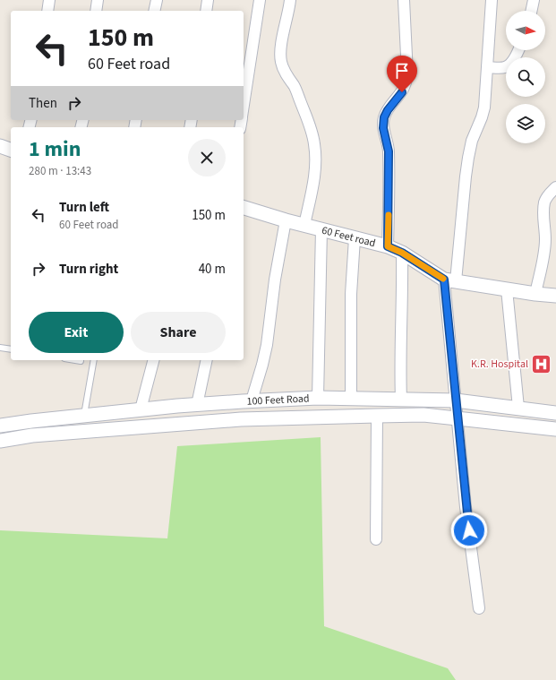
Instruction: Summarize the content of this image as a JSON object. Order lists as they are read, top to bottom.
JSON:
{
  "streets": {
    "street": ["60 Feet road", "100 Feet Road"]
  },
  "places": {
    "hospital": ["K.R. Hospital"]
  },
  "north": "right",
  "page": {
    "turn": ["150 m", "60 Feet road"],
    "then": "Then",
    "heading": ["1 min", "280 m · 13:43"],
    "list": [
      {
        "name": "Turn left",
        "note": "60 Feet road",
        "value": "150 m"
      },
      {
        "name": "Turn right",
        "value": "40 m"
      }
    ],
    "buttons": ["Exit", "Share"]
  }
}
